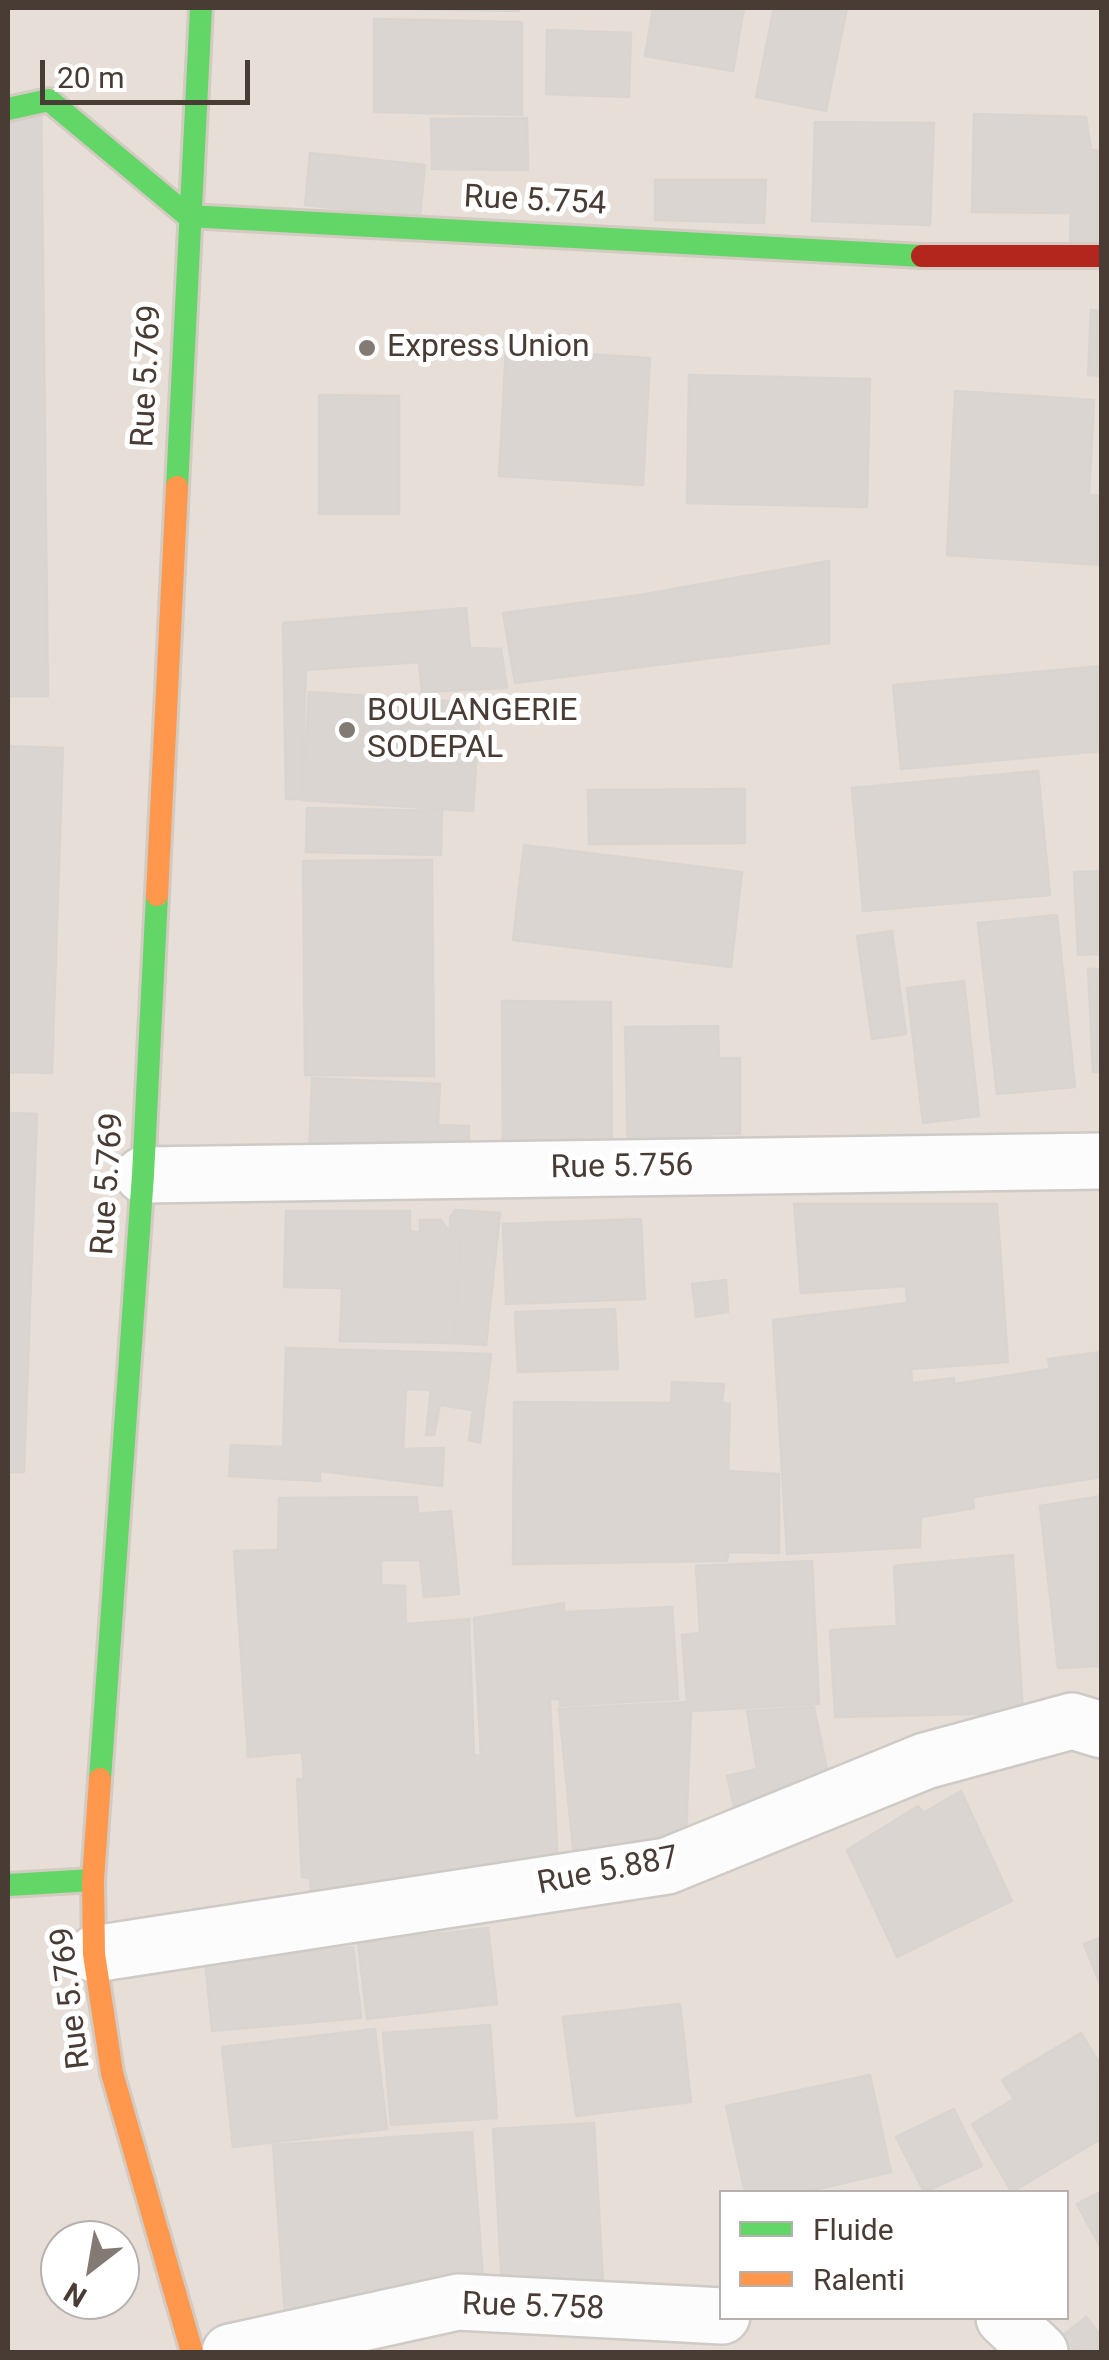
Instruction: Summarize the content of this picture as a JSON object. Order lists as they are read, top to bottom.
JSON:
{
  "streets": {
    "main road": ["Rue 5.754", "Rue 5.769"],
    "street": ["Rue 5.756", "Rue 5.887", "Rue 5.758"]
  },
  "crossings": [
    ["Rue 5.754", "Rue 5.769"],
    ["Rue 5.769", "Rue 5.756"],
    ["Rue 5.769", "Rue 5.887"]
  ],
  "places": ["Express Union", "BOULANGERIE SODEPAL"],
  "legend": ["Fluide", "Ralenti"],
  "scale_bar": "20 m",
  "north": "bottom left"
}
